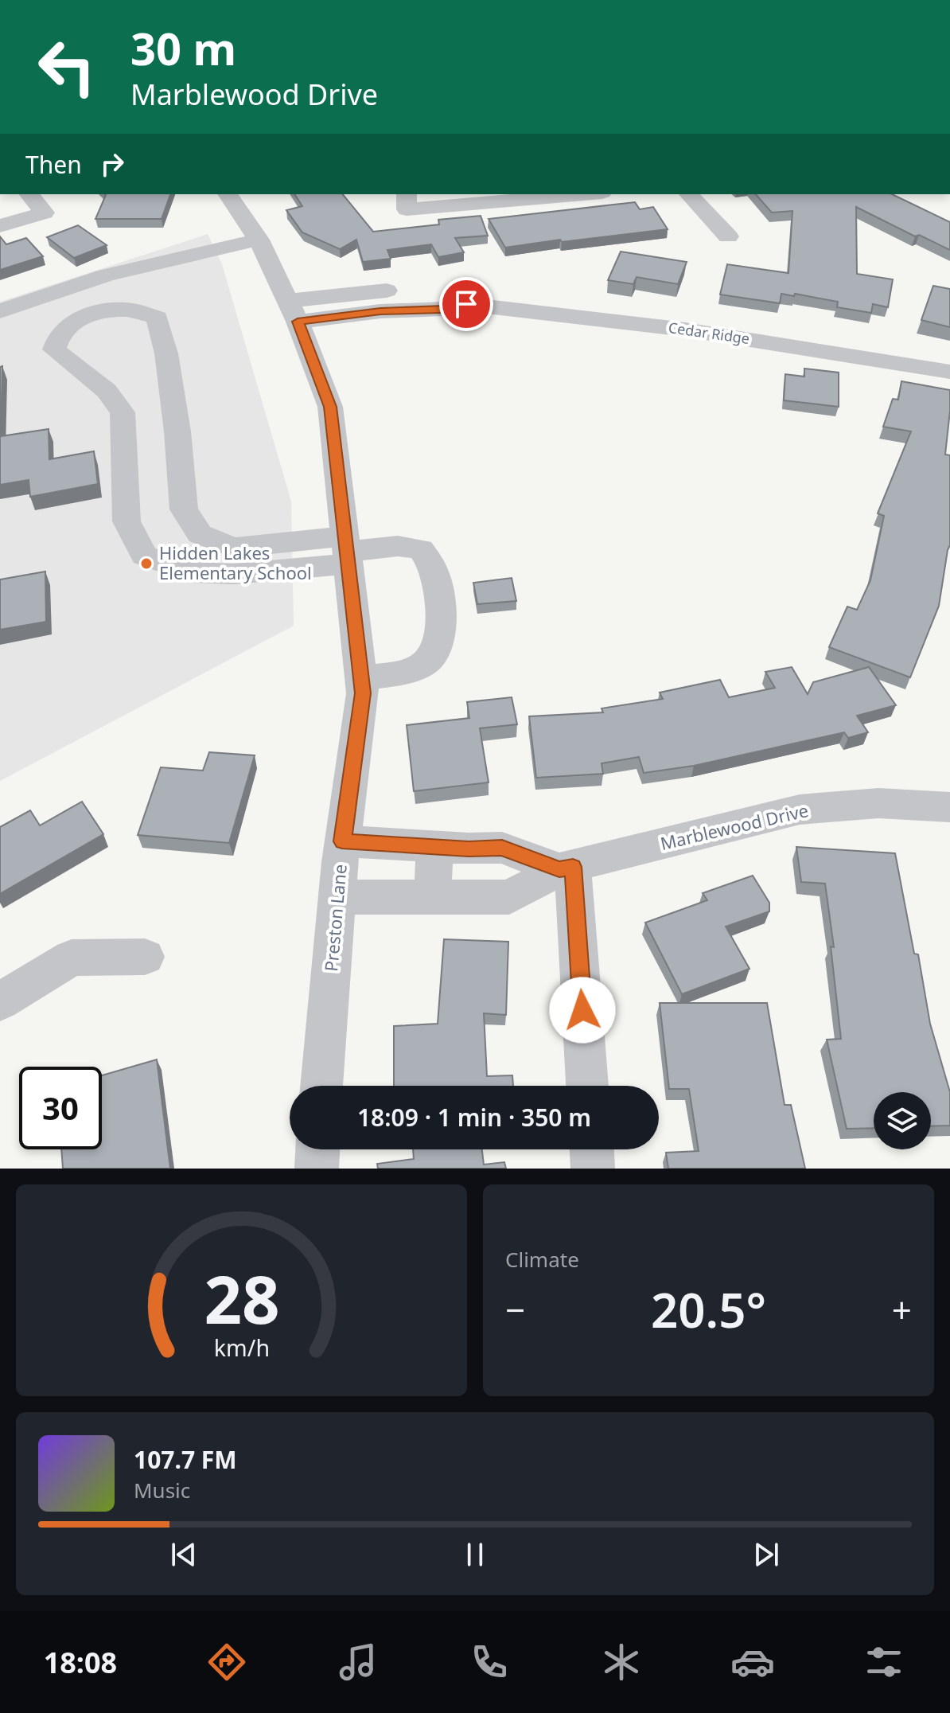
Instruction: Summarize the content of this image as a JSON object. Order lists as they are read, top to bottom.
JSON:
{
  "streets": {
    "street": ["Cedar Ridge", "Marblewood Drive", "Preston Lane"]
  },
  "crossings": [
    ["Cedar Ridge", "Preston Lane"],
    ["Marblewood Drive", "Preston Lane"]
  ],
  "places": ["Hidden Lakes Elementary School"],
  "page": {
    "turn": ["30 m", "Marblewood Drive"],
    "then": "Then",
    "limit": "30",
    "trip": "18:09 · 1 min · 350 m",
    "tile": "Climate",
    "heat": ["−", "20.5°", "+"],
    "song": ["107.7 FM", "Music"],
    "tabs": "18:08",
    "gauge": ["28", "km/h"]
  }
}
